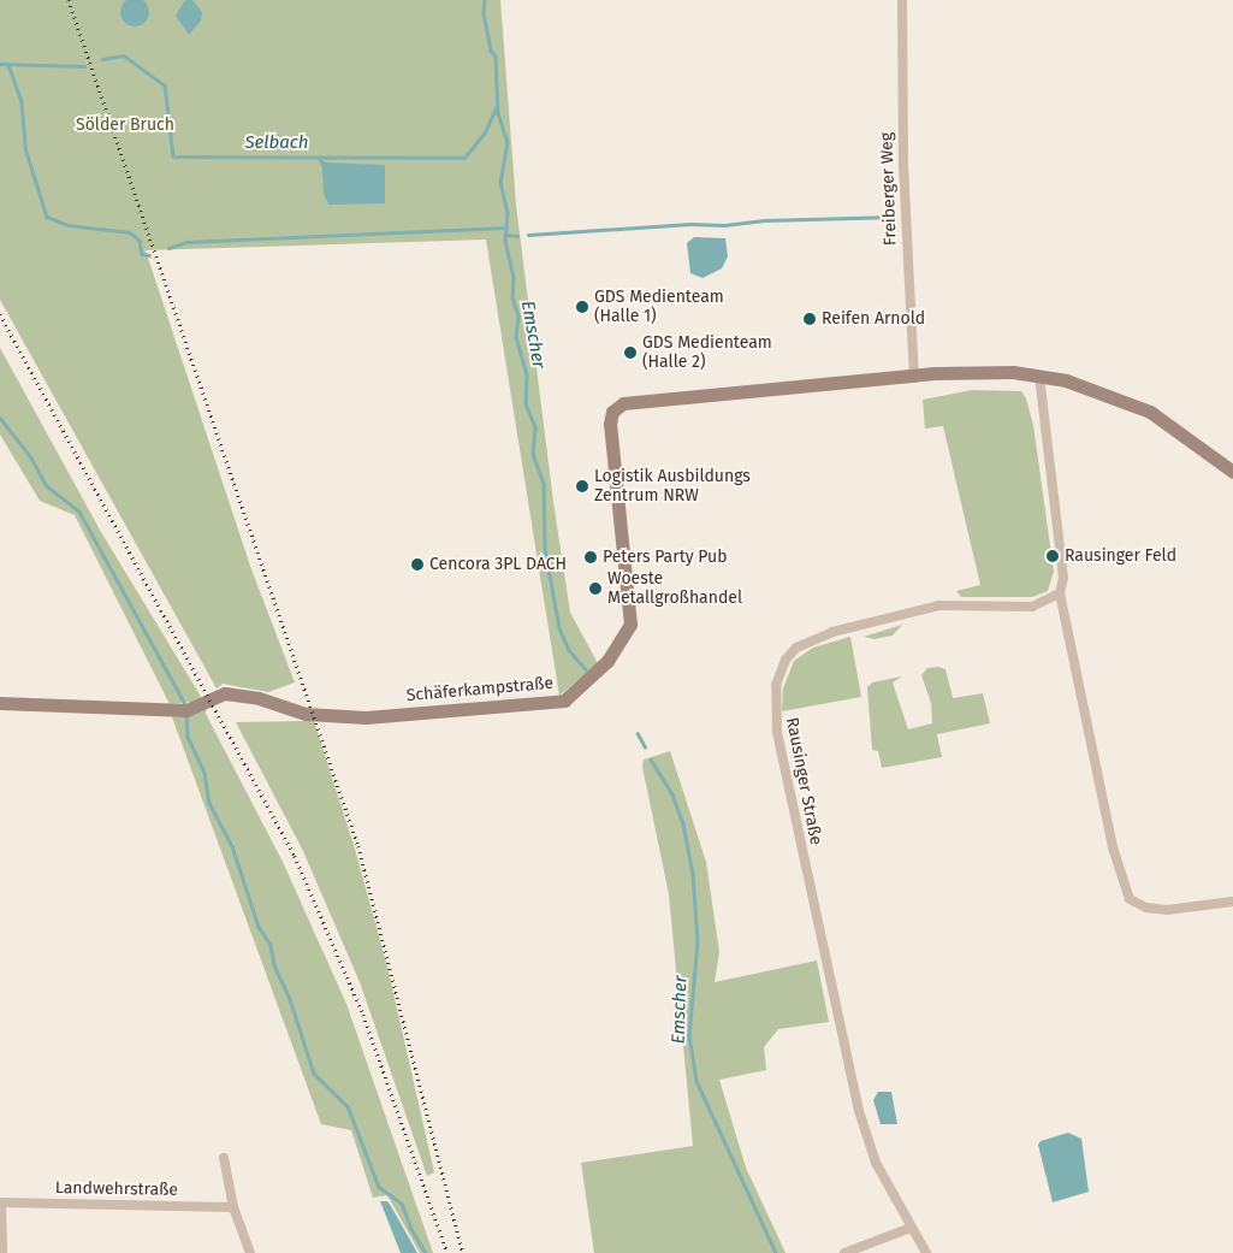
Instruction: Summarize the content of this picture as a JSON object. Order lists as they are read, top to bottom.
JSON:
{
  "streets": {
    "street": [
      "Freiberger Weg",
      "Schäferkampstraße",
      "Rausinger Straße",
      "Landwehrstraße"
    ]
  },
  "crossings": [
    ["Freiberger Weg", "Schäferkampstraße"]
  ],
  "water": ["Selbach", "Emscher"],
  "parks": ["Sölder Bruch"],
  "places": [
    "GDS Medienteam (Halle 1)",
    "Reifen Arnold",
    "GDS Medienteam (Halle 2)",
    "Logistik Ausbildungs Zentrum NRW",
    "Rausinger Feld",
    "Peters Party Pub",
    "Cencora 3PL DACH",
    "Woeste Metallgroßhandel"
  ]
}
